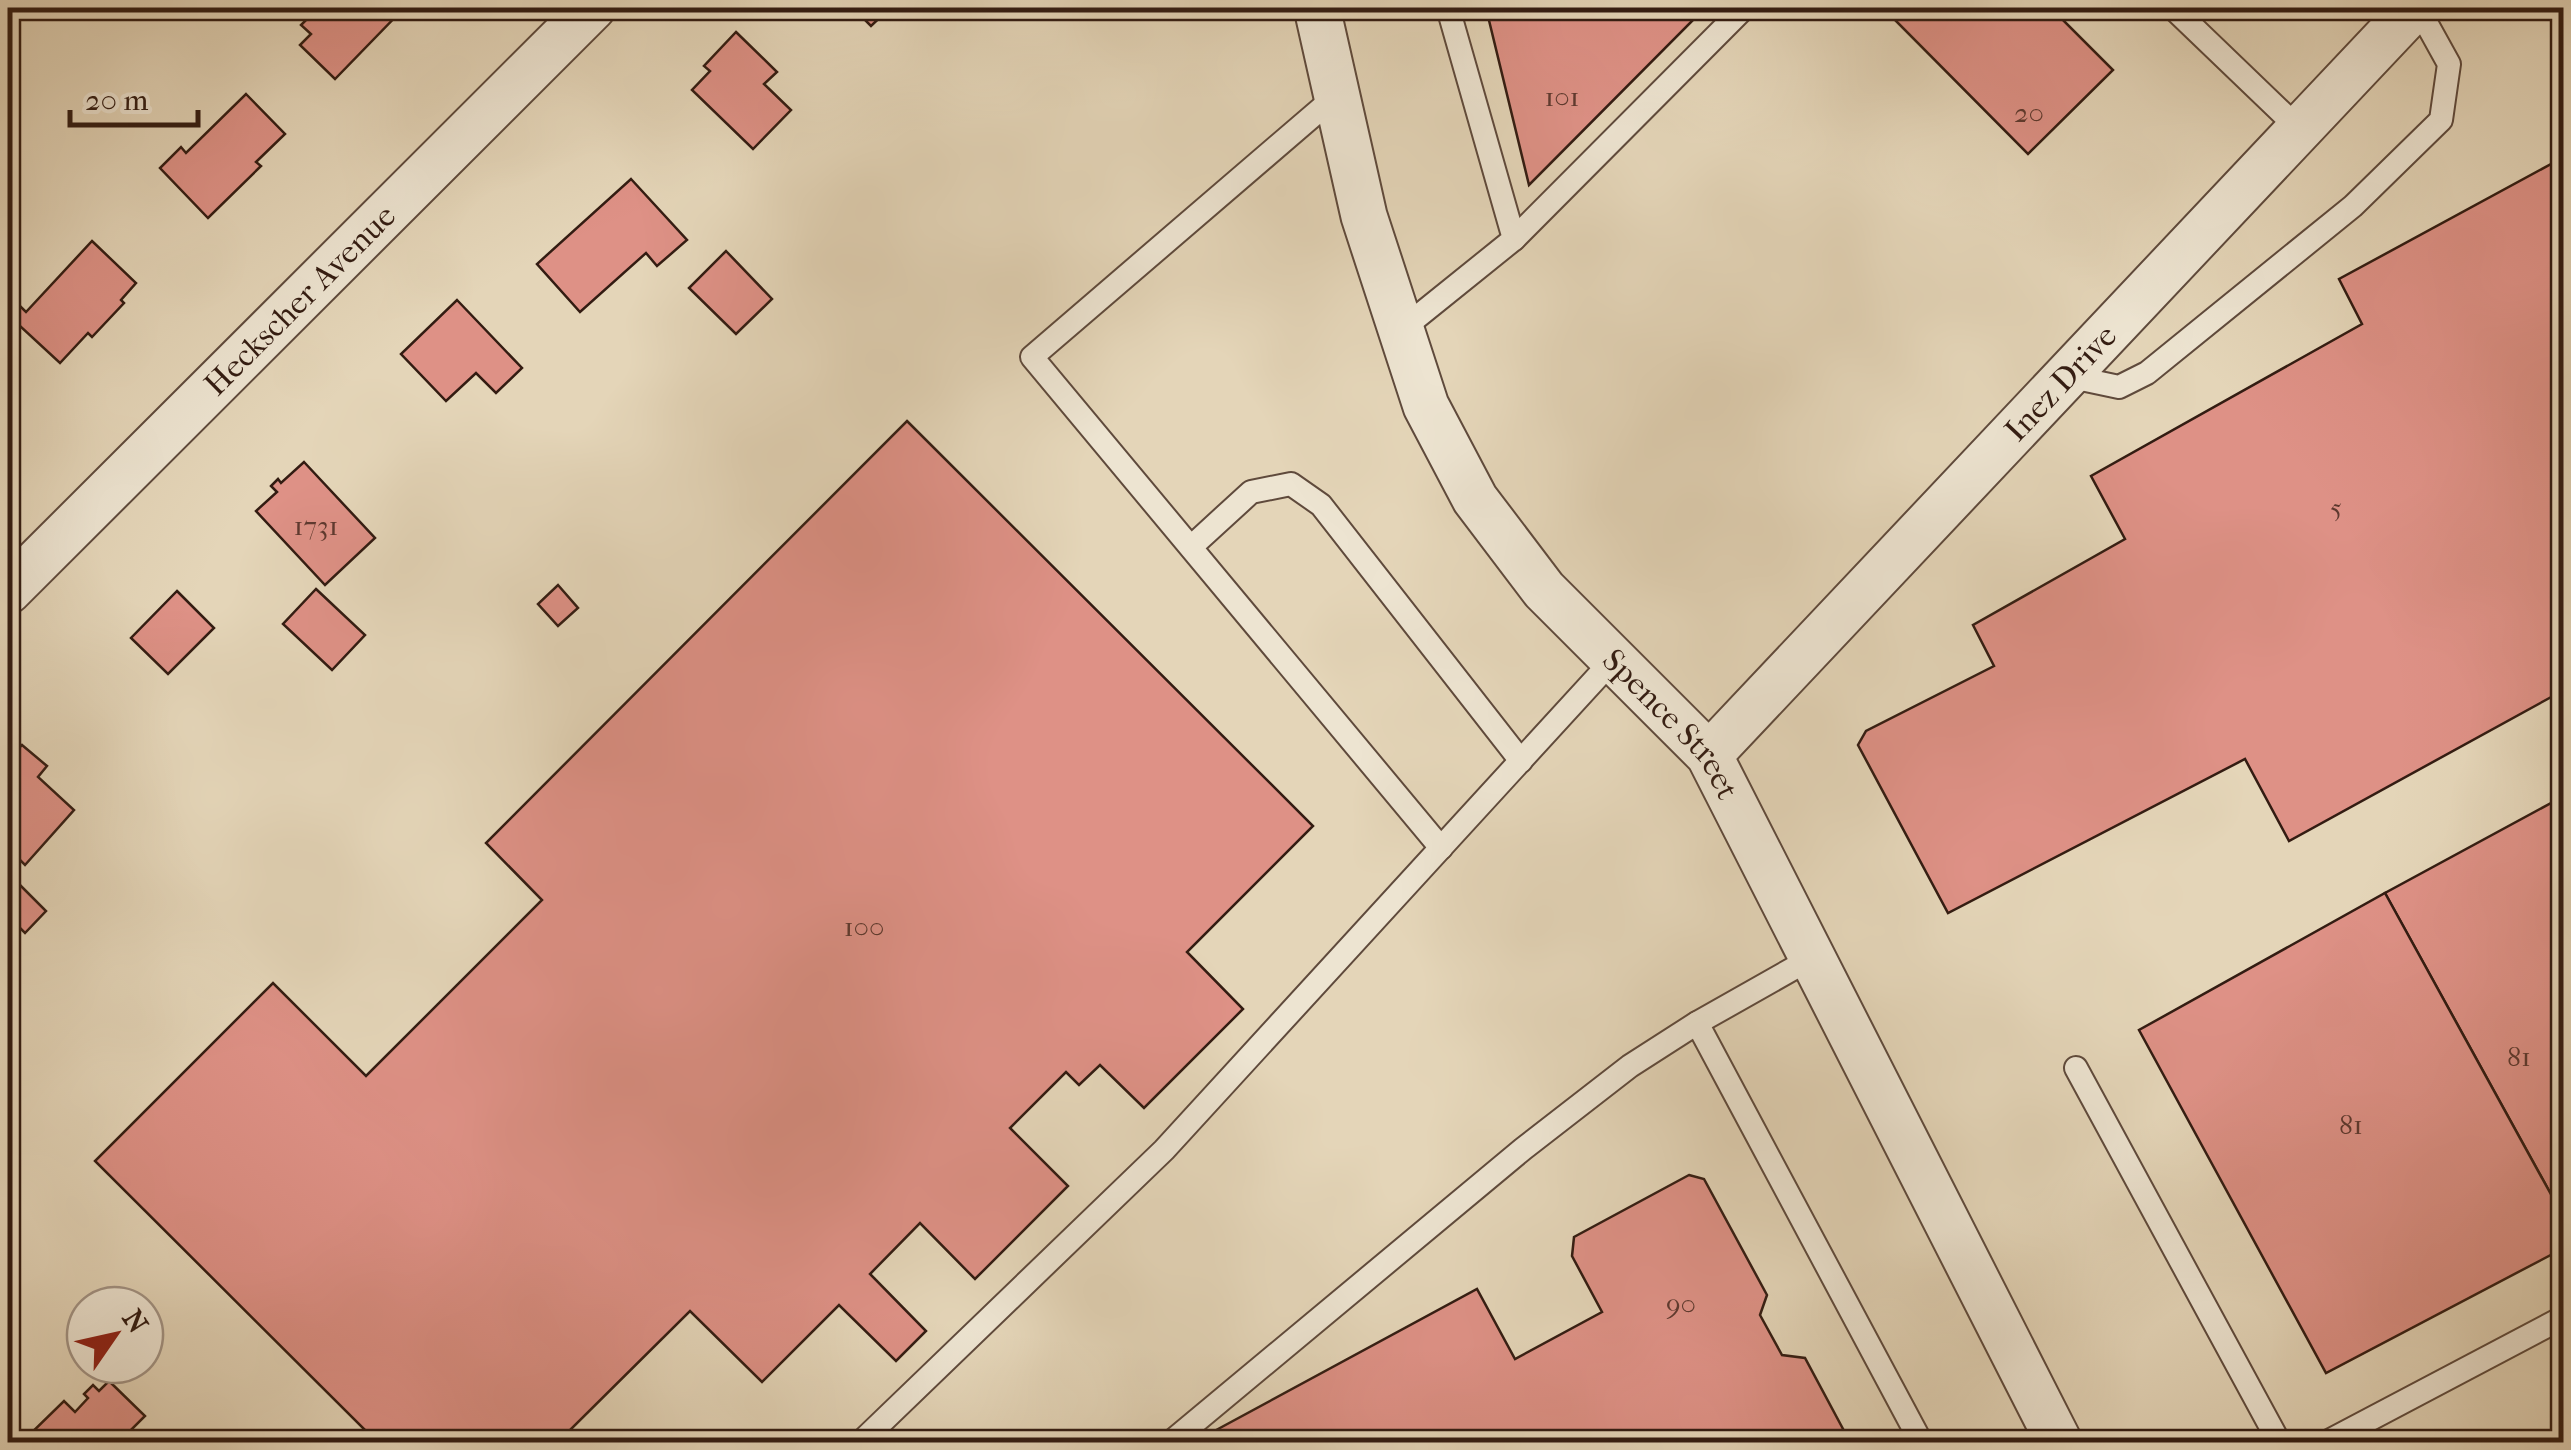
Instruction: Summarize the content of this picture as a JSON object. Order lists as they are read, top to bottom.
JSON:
{
  "streets": {
    "street": ["Heckscher Avenue", "Inez Drive", "Spence Street"]
  },
  "crossings": [
    ["Inez Drive", "Spence Street"]
  ],
  "house_numbers": [
    "101",
    "20",
    "5",
    "1731",
    "100",
    "81",
    "81",
    "90"
  ],
  "scale_bar": "20 m",
  "north": "top right"
}
